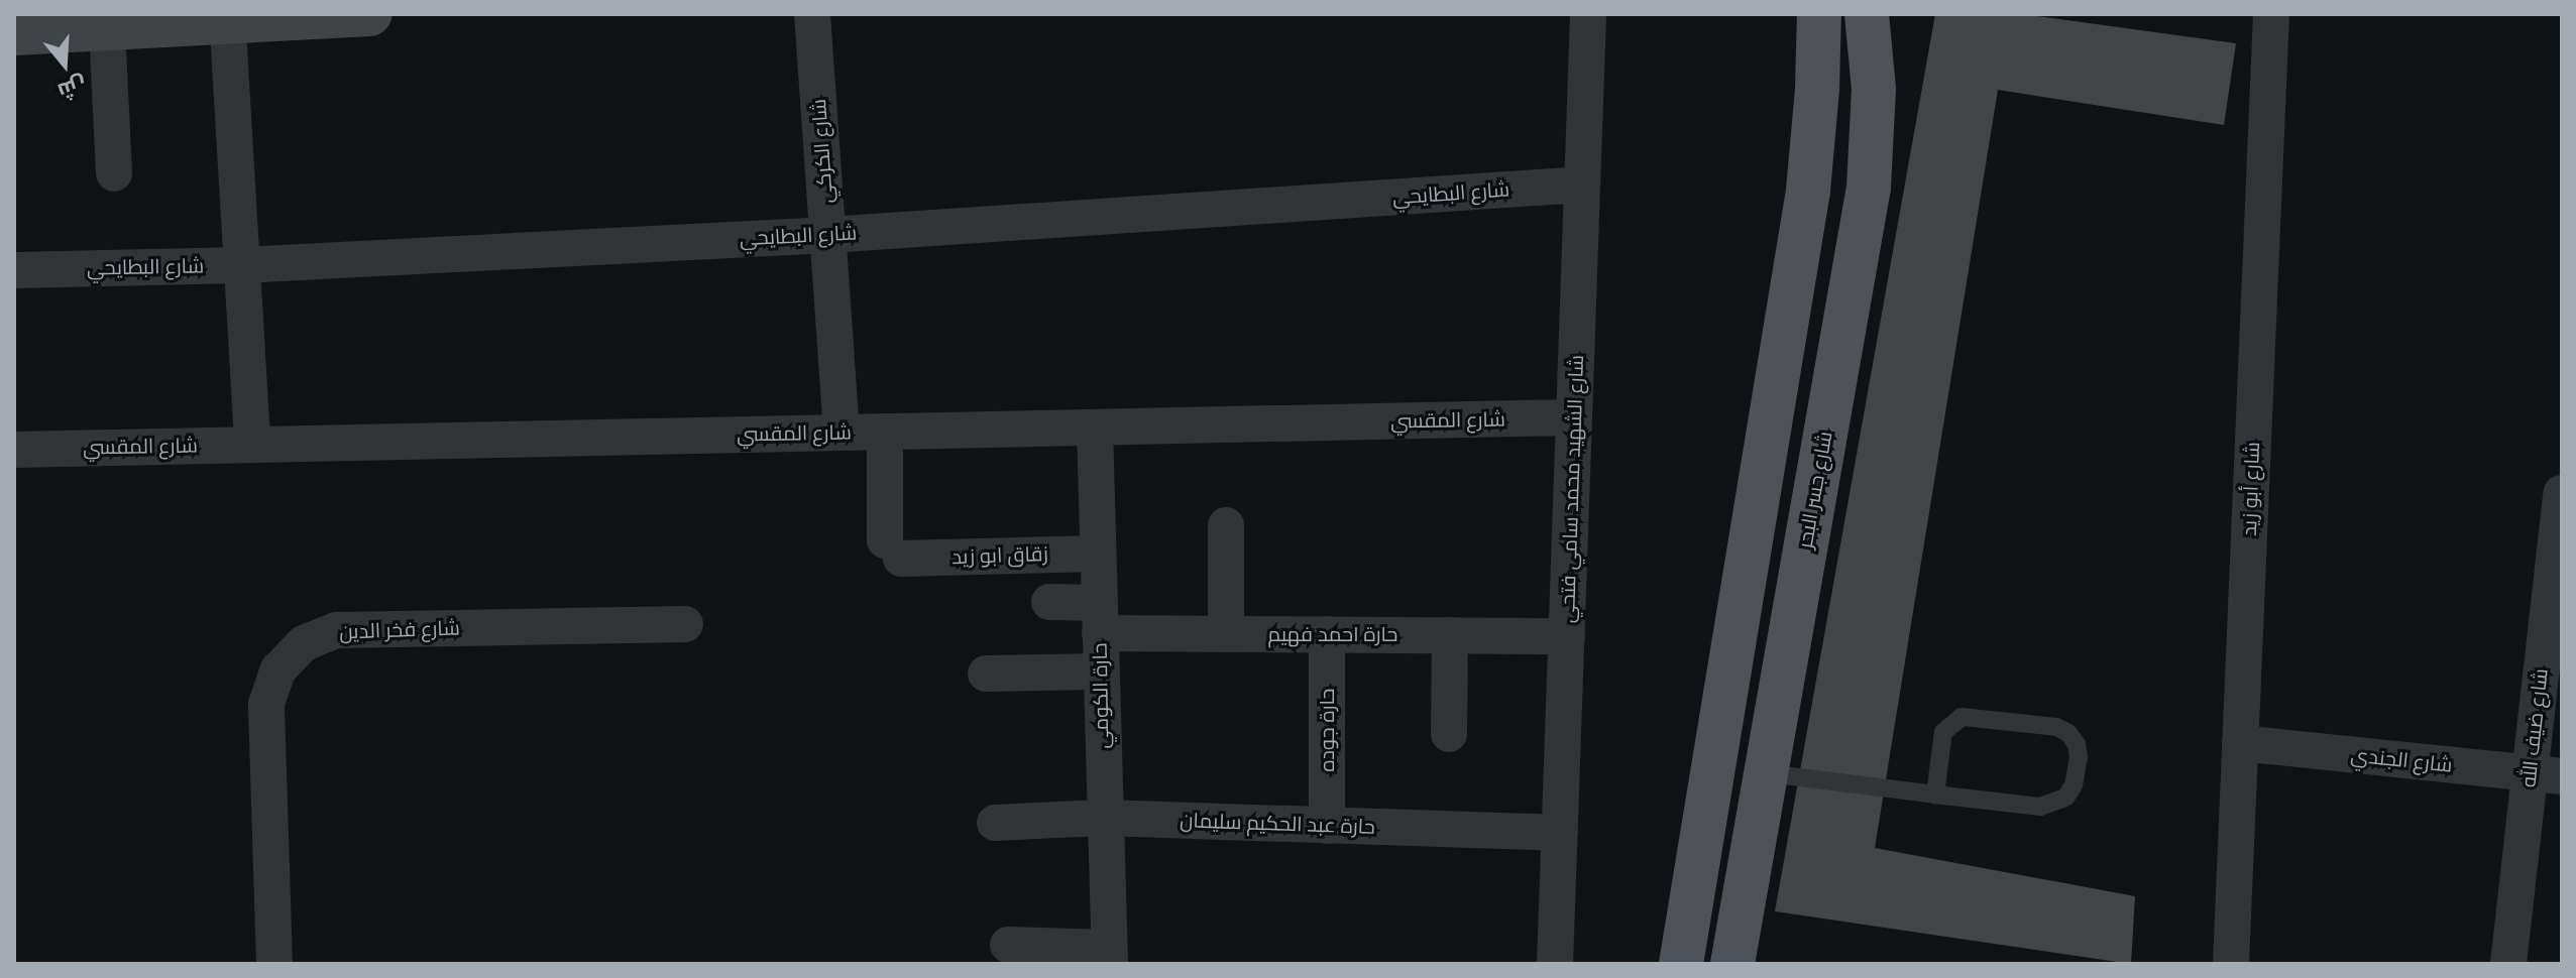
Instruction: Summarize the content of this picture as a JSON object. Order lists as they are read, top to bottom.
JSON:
{
  "streets": {
    "main road": ["شارع جسر البحر"],
    "street": [
      "شارع الكركي",
      "شارع البطايحي",
      "شارع المقسي",
      "شارع الشهيد محمد سامي فتحي",
      "شارع أبو زيد",
      "زقاق ابو زيد",
      "شارع فخر الدين",
      "حارة احمد فهيم",
      "حارة الكومي",
      "شارع ضيف الله",
      "حارة جوده",
      "شارع الجندي",
      "حارة عبد الحكيم سليمان"
    ]
  },
  "crossings": [
    ["شارع الكركي", "شارع البطايحي"],
    ["شارع الكركي", "شارع المقسي"],
    ["شارع البطايحي", "شارع الشهيد محمد سامي فتحي"],
    ["شارع المقسي", "شارع الشهيد محمد سامي فتحي"],
    ["شارع المقسي", "زقاق ابو زيد"],
    ["شارع المقسي", "حارة الكومي"],
    ["شارع الشهيد محمد سامي فتحي", "حارة احمد فهيم"],
    ["شارع الشهيد محمد سامي فتحي", "حارة عبد الحكيم سليمان"],
    ["شارع أبو زيد", "شارع الجندي"],
    ["زقاق ابو زيد", "حارة الكومي"],
    ["حارة احمد فهيم", "حارة الكومي"],
    ["حارة احمد فهيم", "حارة جوده"],
    ["حارة الكومي", "حارة عبد الحكيم سليمان"],
    ["شارع ضيف الله", "شارع الجندي"],
    ["حارة جوده", "حارة عبد الحكيم سليمان"]
  ],
  "north": "bottom"
}
